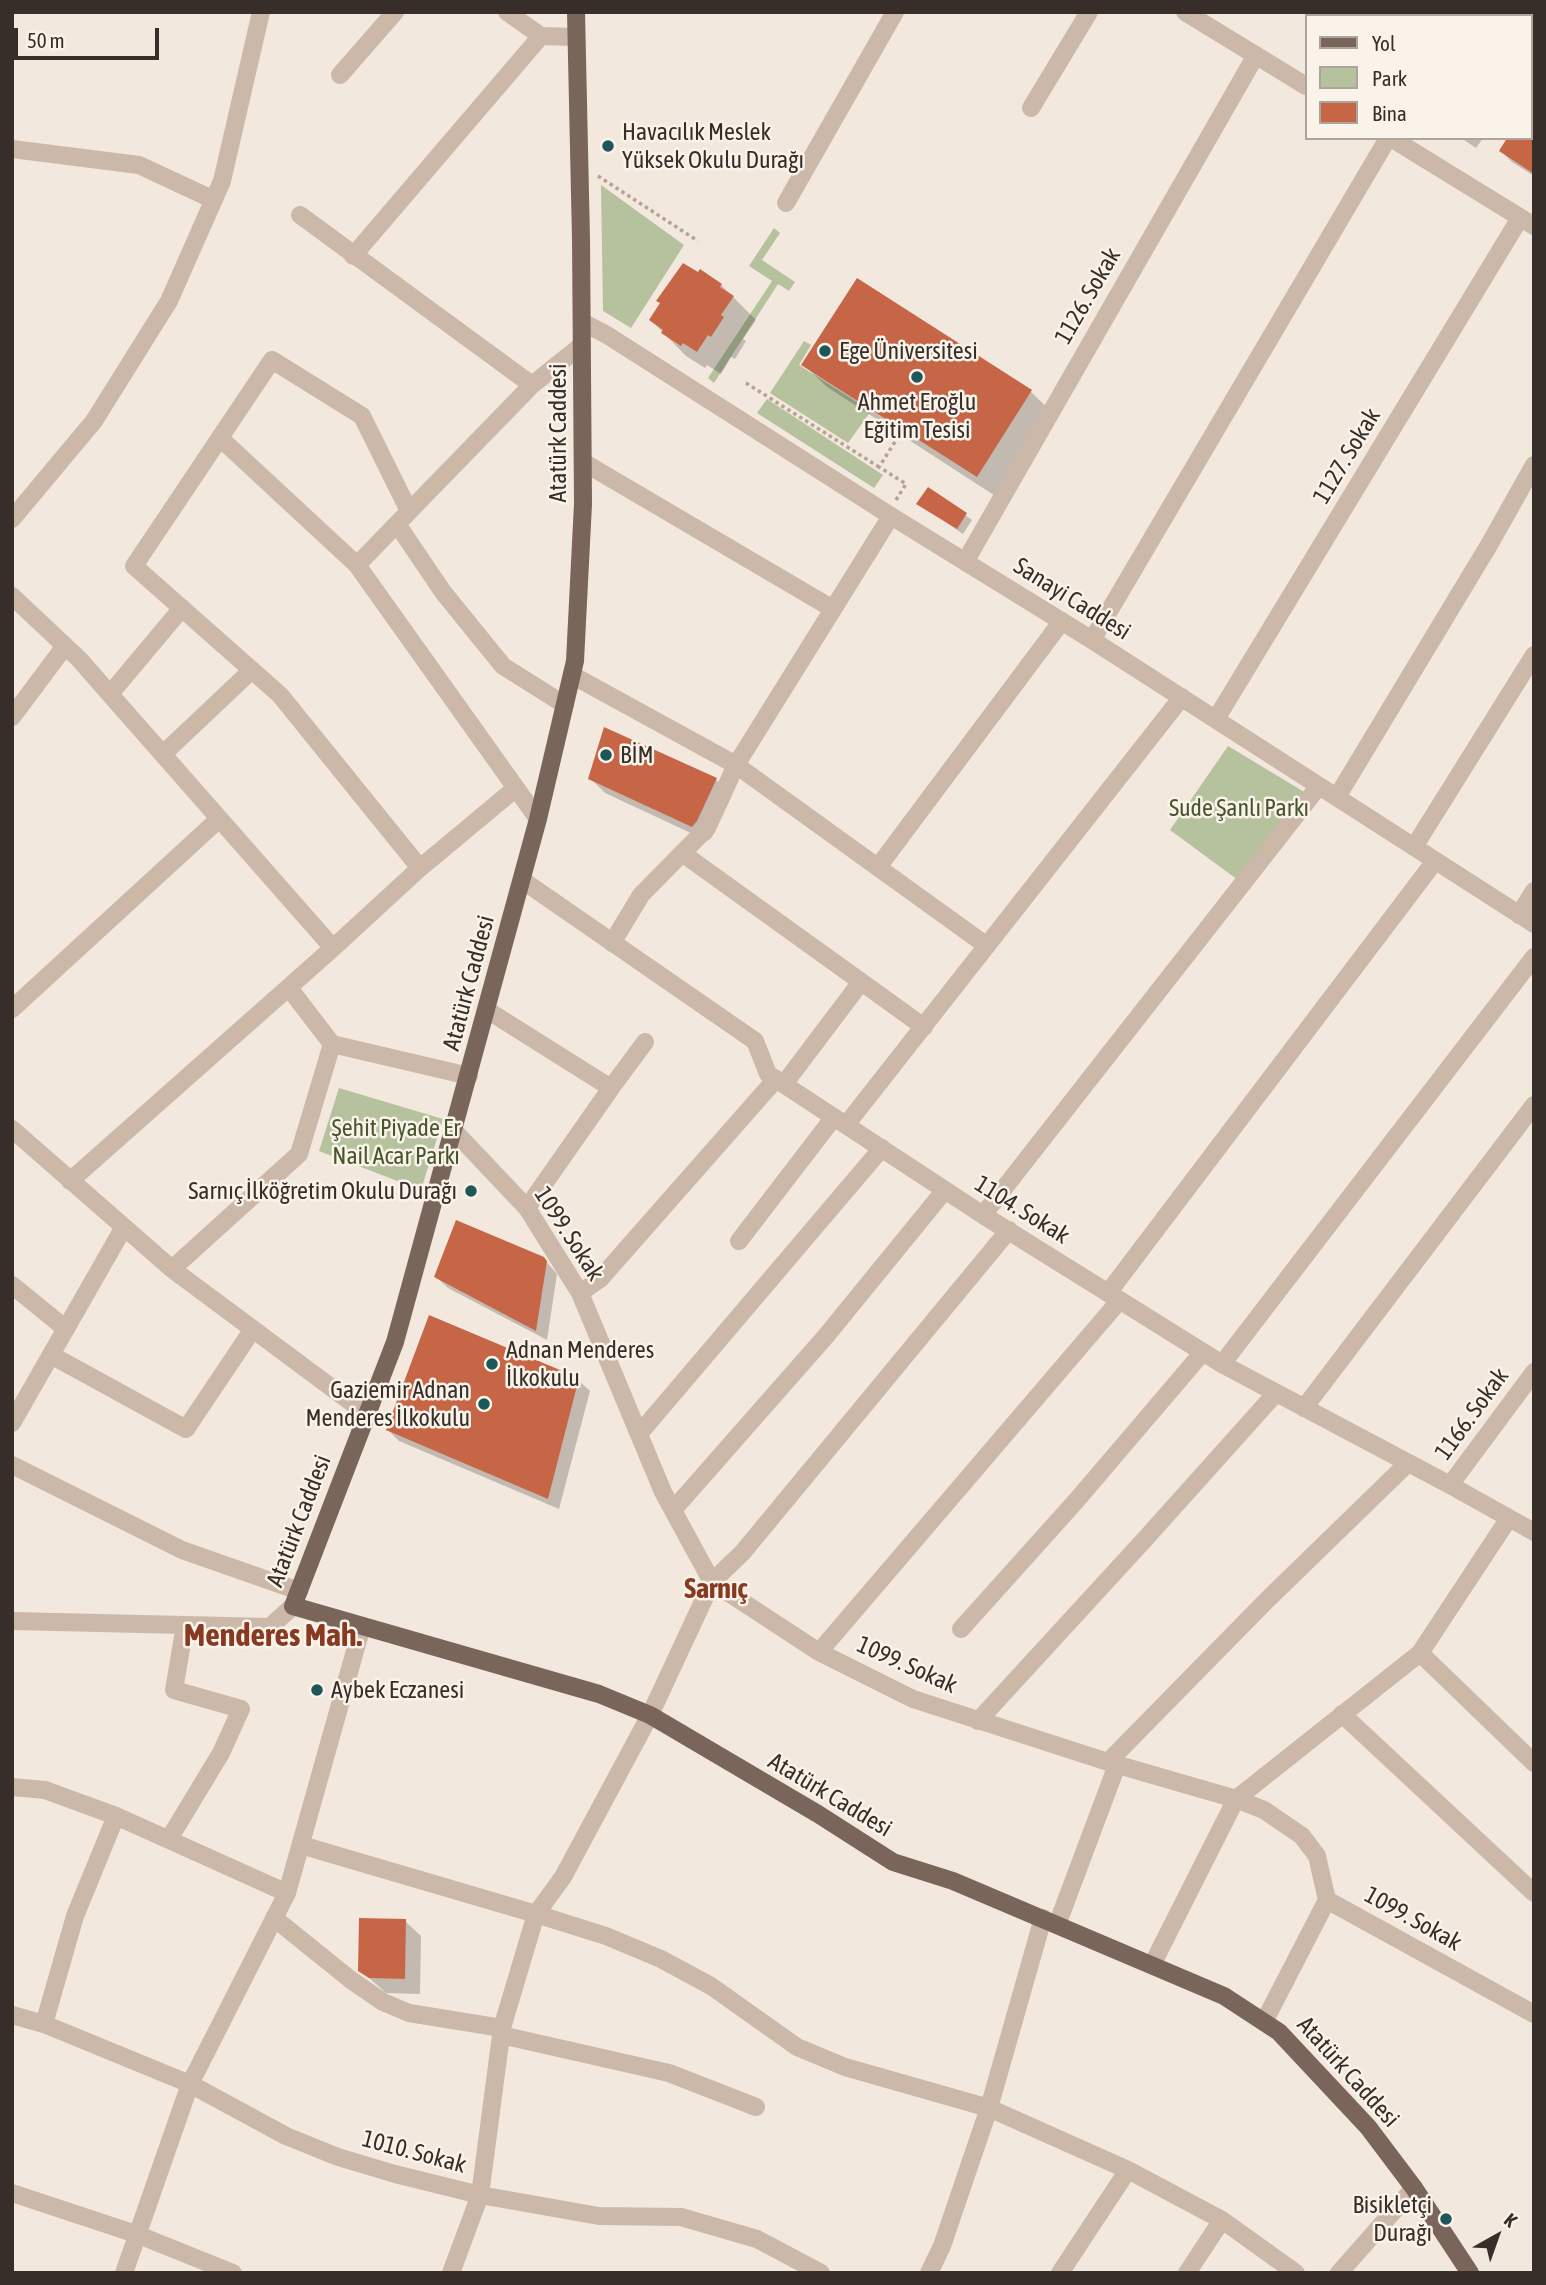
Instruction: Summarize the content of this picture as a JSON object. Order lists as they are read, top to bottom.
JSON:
{
  "streets": {
    "main road": ["Atatürk Caddesi"],
    "street": [
      "1126. Sokak",
      "1127. Sokak",
      "Sanayi Caddesi",
      "1104. Sokak",
      "1099. Sokak",
      "1166. Sokak",
      "1010. Sokak"
    ]
  },
  "crossings": [
    ["1126. Sokak", "Sanayi Caddesi"],
    ["Atatürk Caddesi", "Sanayi Caddesi"],
    ["Atatürk Caddesi", "1104. Sokak"],
    ["Atatürk Caddesi", "1099. Sokak"],
    ["1127. Sokak", "Sanayi Caddesi"],
    ["1104. Sokak", "1166. Sokak"]
  ],
  "districts": ["Sarnıç", "Menderes Mah."],
  "parks": ["Sude Şanlı Parkı", "Şehit Piyade Er Nail Acar Parkı"],
  "places": [
    "Havacılık Meslek Yüksek Okulu Durağı",
    "Ege Üniversitesi",
    "Ahmet Eroğlu Eğitim Tesisi",
    "BİM",
    "Sarnıç İlköğretim Okulu Durağı",
    "Adnan Menderes İlkokulu",
    "Gaziemir Adnan Menderes İlkokulu",
    "Aybek Eczanesi",
    "Bisikletçi Durağı"
  ],
  "legend": ["Yol", "Park", "Bina"],
  "scale_bar": "50 m",
  "north": "top right"
}
